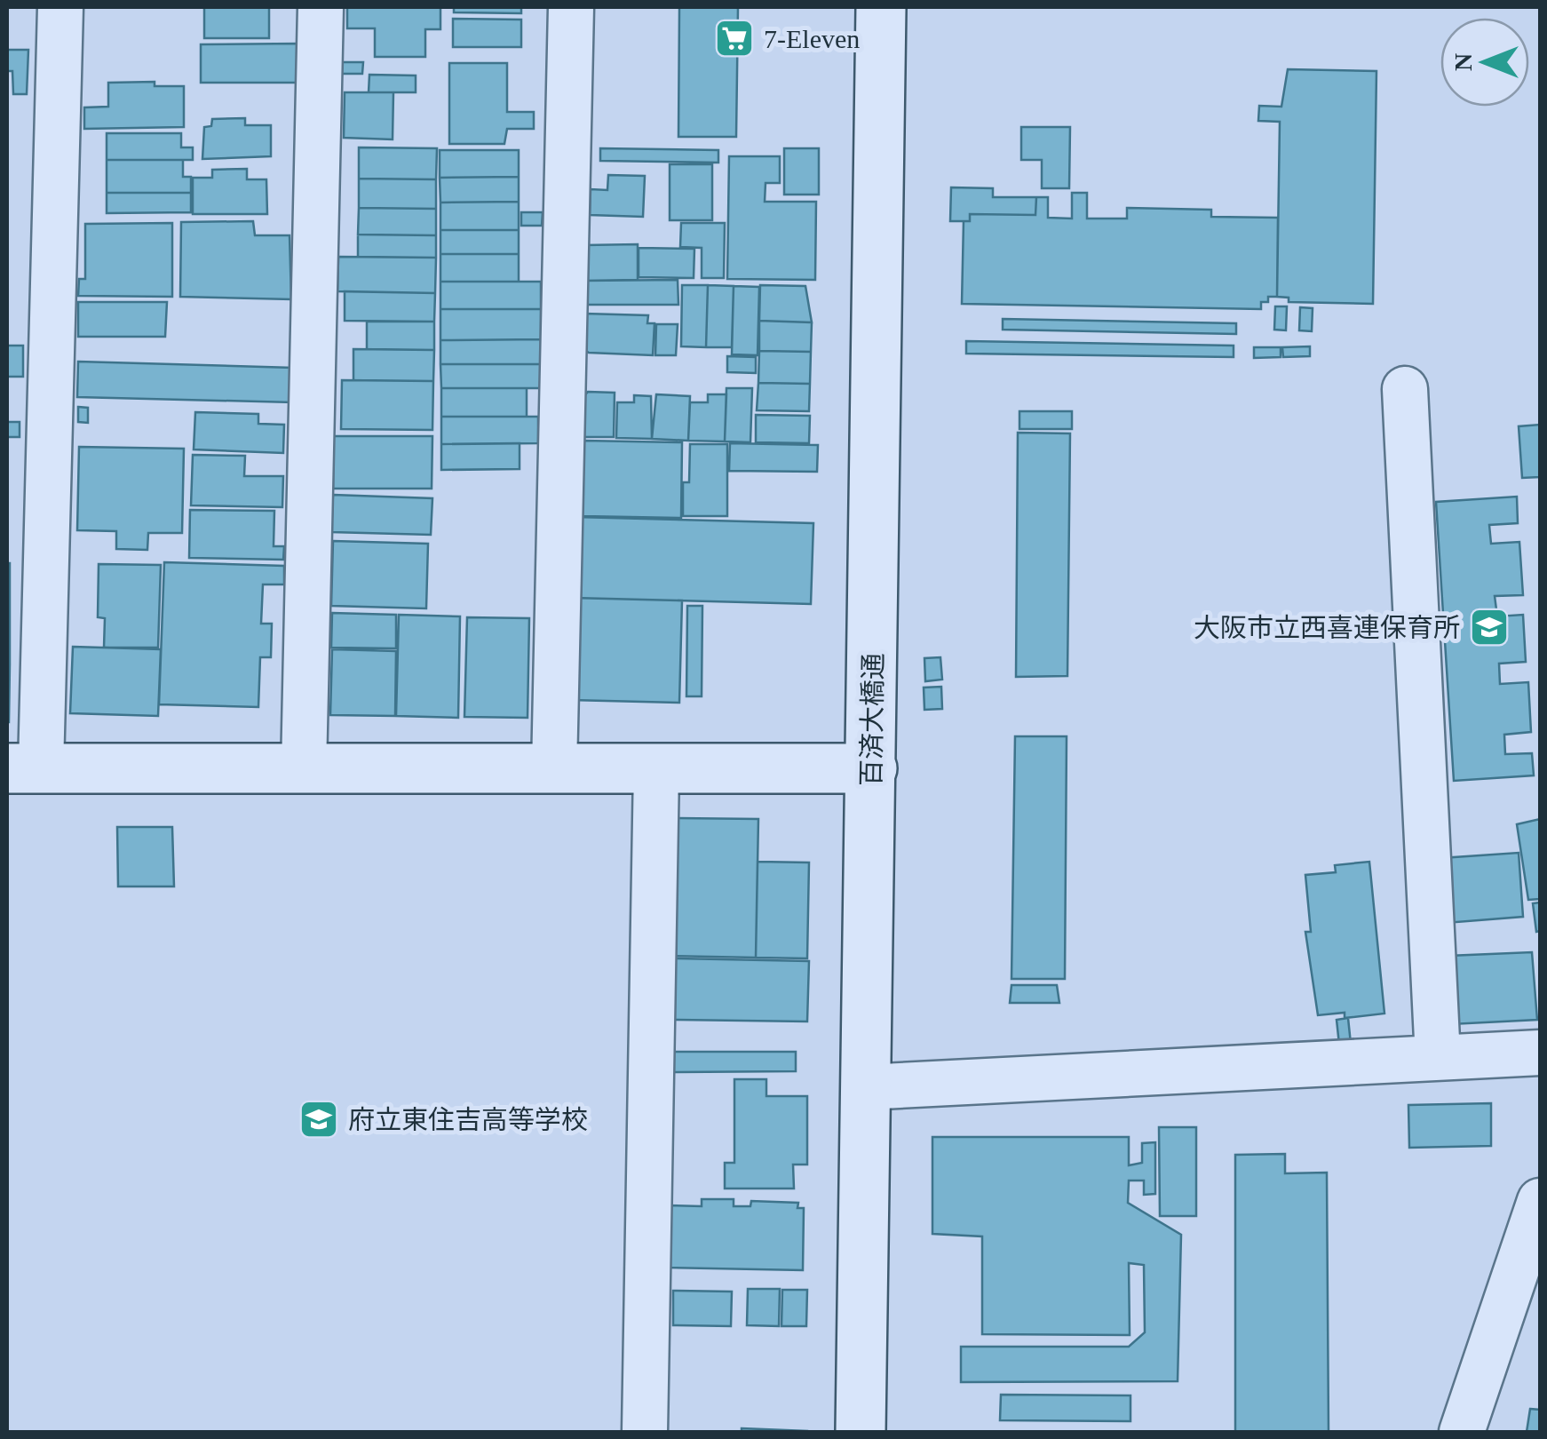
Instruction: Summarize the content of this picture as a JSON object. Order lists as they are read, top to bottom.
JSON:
{
  "streets": {
    "street": ["百済大橋通"]
  },
  "places": {
    "supermarket": ["7-Eleven"],
    "school or university": ["大阪市立西喜連保育所", "府立東住吉高等学校"]
  },
  "north": "left"
}
